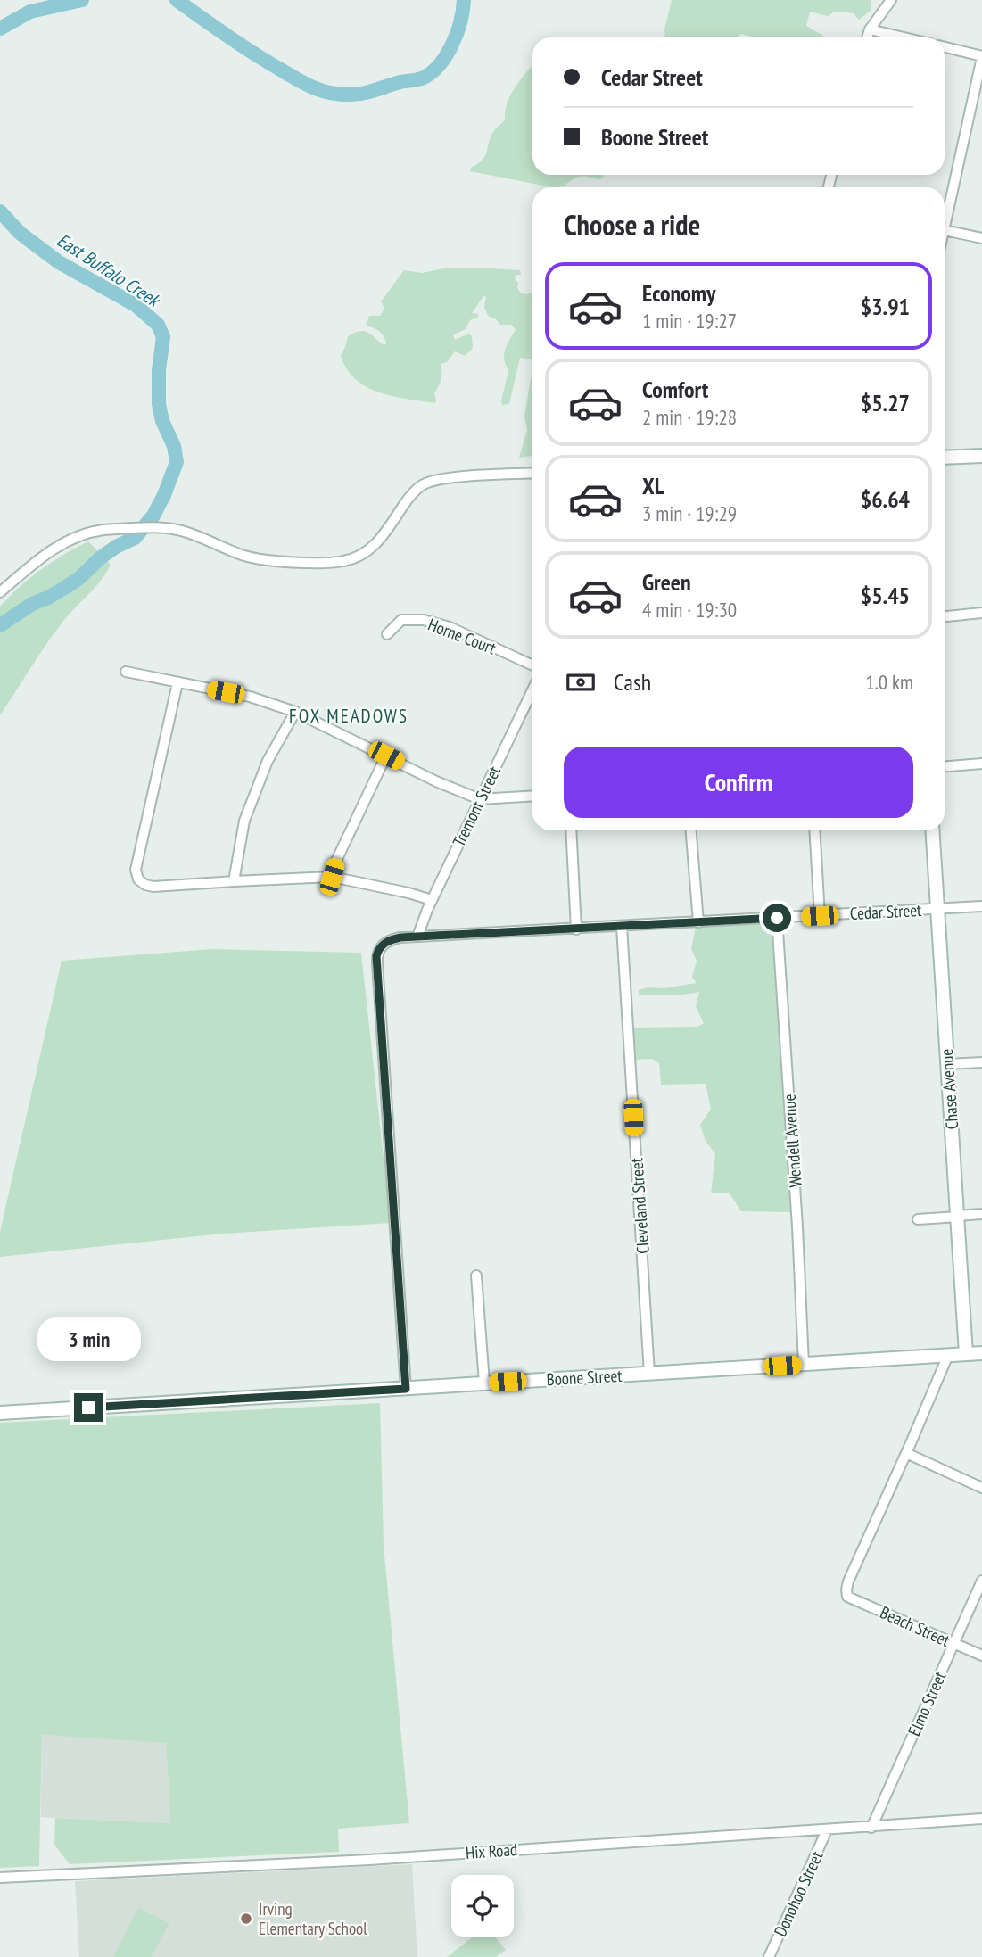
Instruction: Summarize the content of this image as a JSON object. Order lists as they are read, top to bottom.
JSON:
{
  "streets": {
    "street": [
      "Horne Court",
      "Tremont Street",
      "Cedar Street",
      "Chase Avenue",
      "Wendell Avenue",
      "Cleveland Street",
      "Boone Street",
      "Beach Street",
      "Elmo Street",
      "Hix Road",
      "Donohoo Street"
    ]
  },
  "crossings": [
    ["Tremont Street", "Cedar Street"],
    ["Cedar Street", "Chase Avenue"],
    ["Cedar Street", "Wendell Avenue"],
    ["Cedar Street", "Cleveland Street"],
    ["Cedar Street", "Boone Street"],
    ["Chase Avenue", "Boone Street"],
    ["Wendell Avenue", "Boone Street"],
    ["Cleveland Street", "Boone Street"],
    ["Beach Street", "Elmo Street"],
    ["Elmo Street", "Hix Road"],
    ["Hix Road", "Donohoo Street"]
  ],
  "districts": ["FOX MEADOWS"],
  "water": ["East Buffalo Creek"],
  "places": ["Irving Elementary School"],
  "page": {
    "banner": ["Cedar Street", "Boone Street"],
    "heading": "Choose a ride",
    "list": [
      {
        "name": "Economy",
        "note": "1 min · 19:27",
        "value": "$3.91"
      },
      {
        "name": "Comfort",
        "note": "2 min · 19:28",
        "value": "$5.27"
      },
      {
        "name": "XL",
        "note": "3 min · 19:29",
        "value": "$6.64"
      },
      {
        "name": "Green",
        "note": "4 min · 19:30",
        "value": "$5.45"
      }
    ],
    "pay": ["Cash", "1.0 km"],
    "buttons": "Confirm",
    "bubble": "3 min"
  }
}
